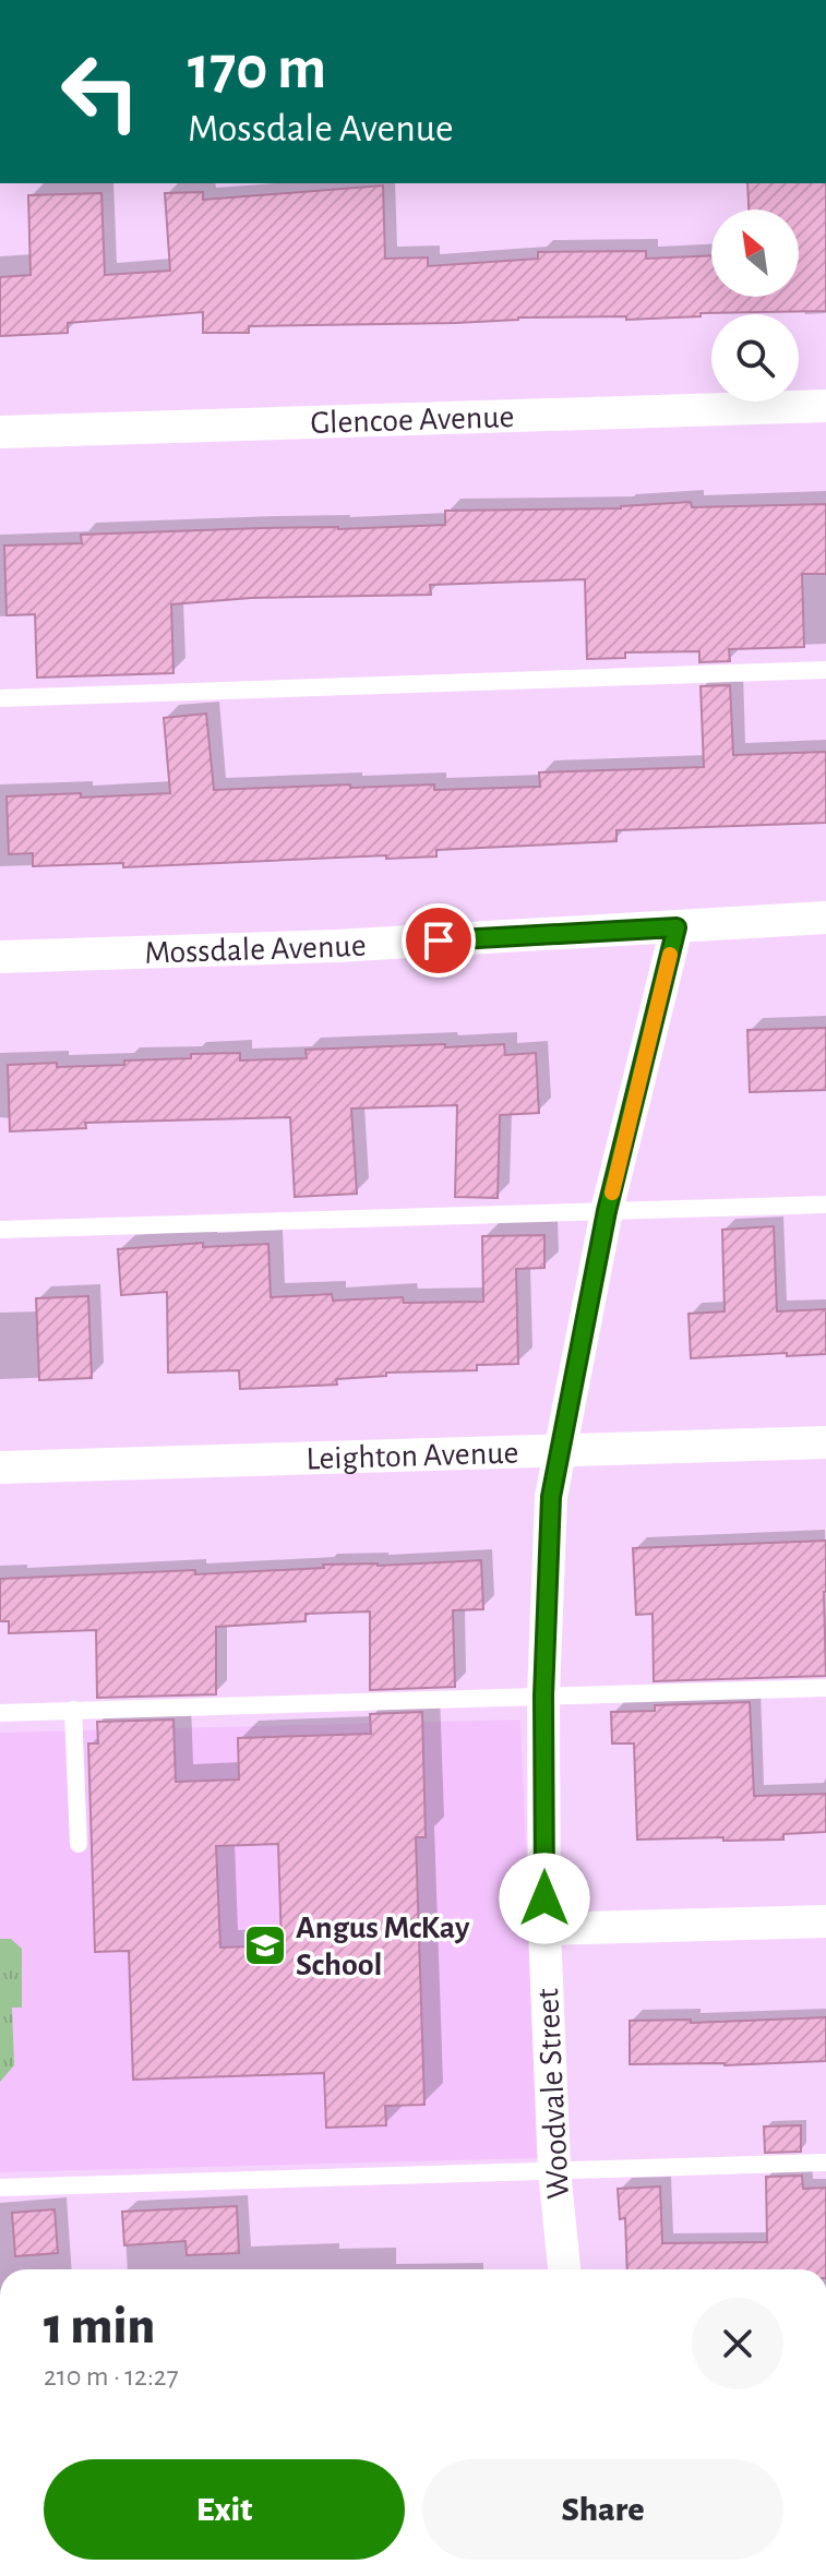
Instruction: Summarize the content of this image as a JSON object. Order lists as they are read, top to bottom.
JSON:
{
  "streets": {
    "street": [
      "Glencoe Avenue",
      "Mossdale Avenue",
      "Leighton Avenue",
      "Woodvale Street"
    ]
  },
  "crossings": [
    ["Mossdale Avenue", "Woodvale Street"],
    ["Leighton Avenue", "Woodvale Street"]
  ],
  "places": {
    "school or university": ["Angus McKay School"]
  },
  "north": "top left",
  "page": {
    "turn": ["170 m", "Mossdale Avenue"],
    "heading": ["1 min", "210 m · 12:27"],
    "buttons": ["Exit", "Share"]
  }
}
